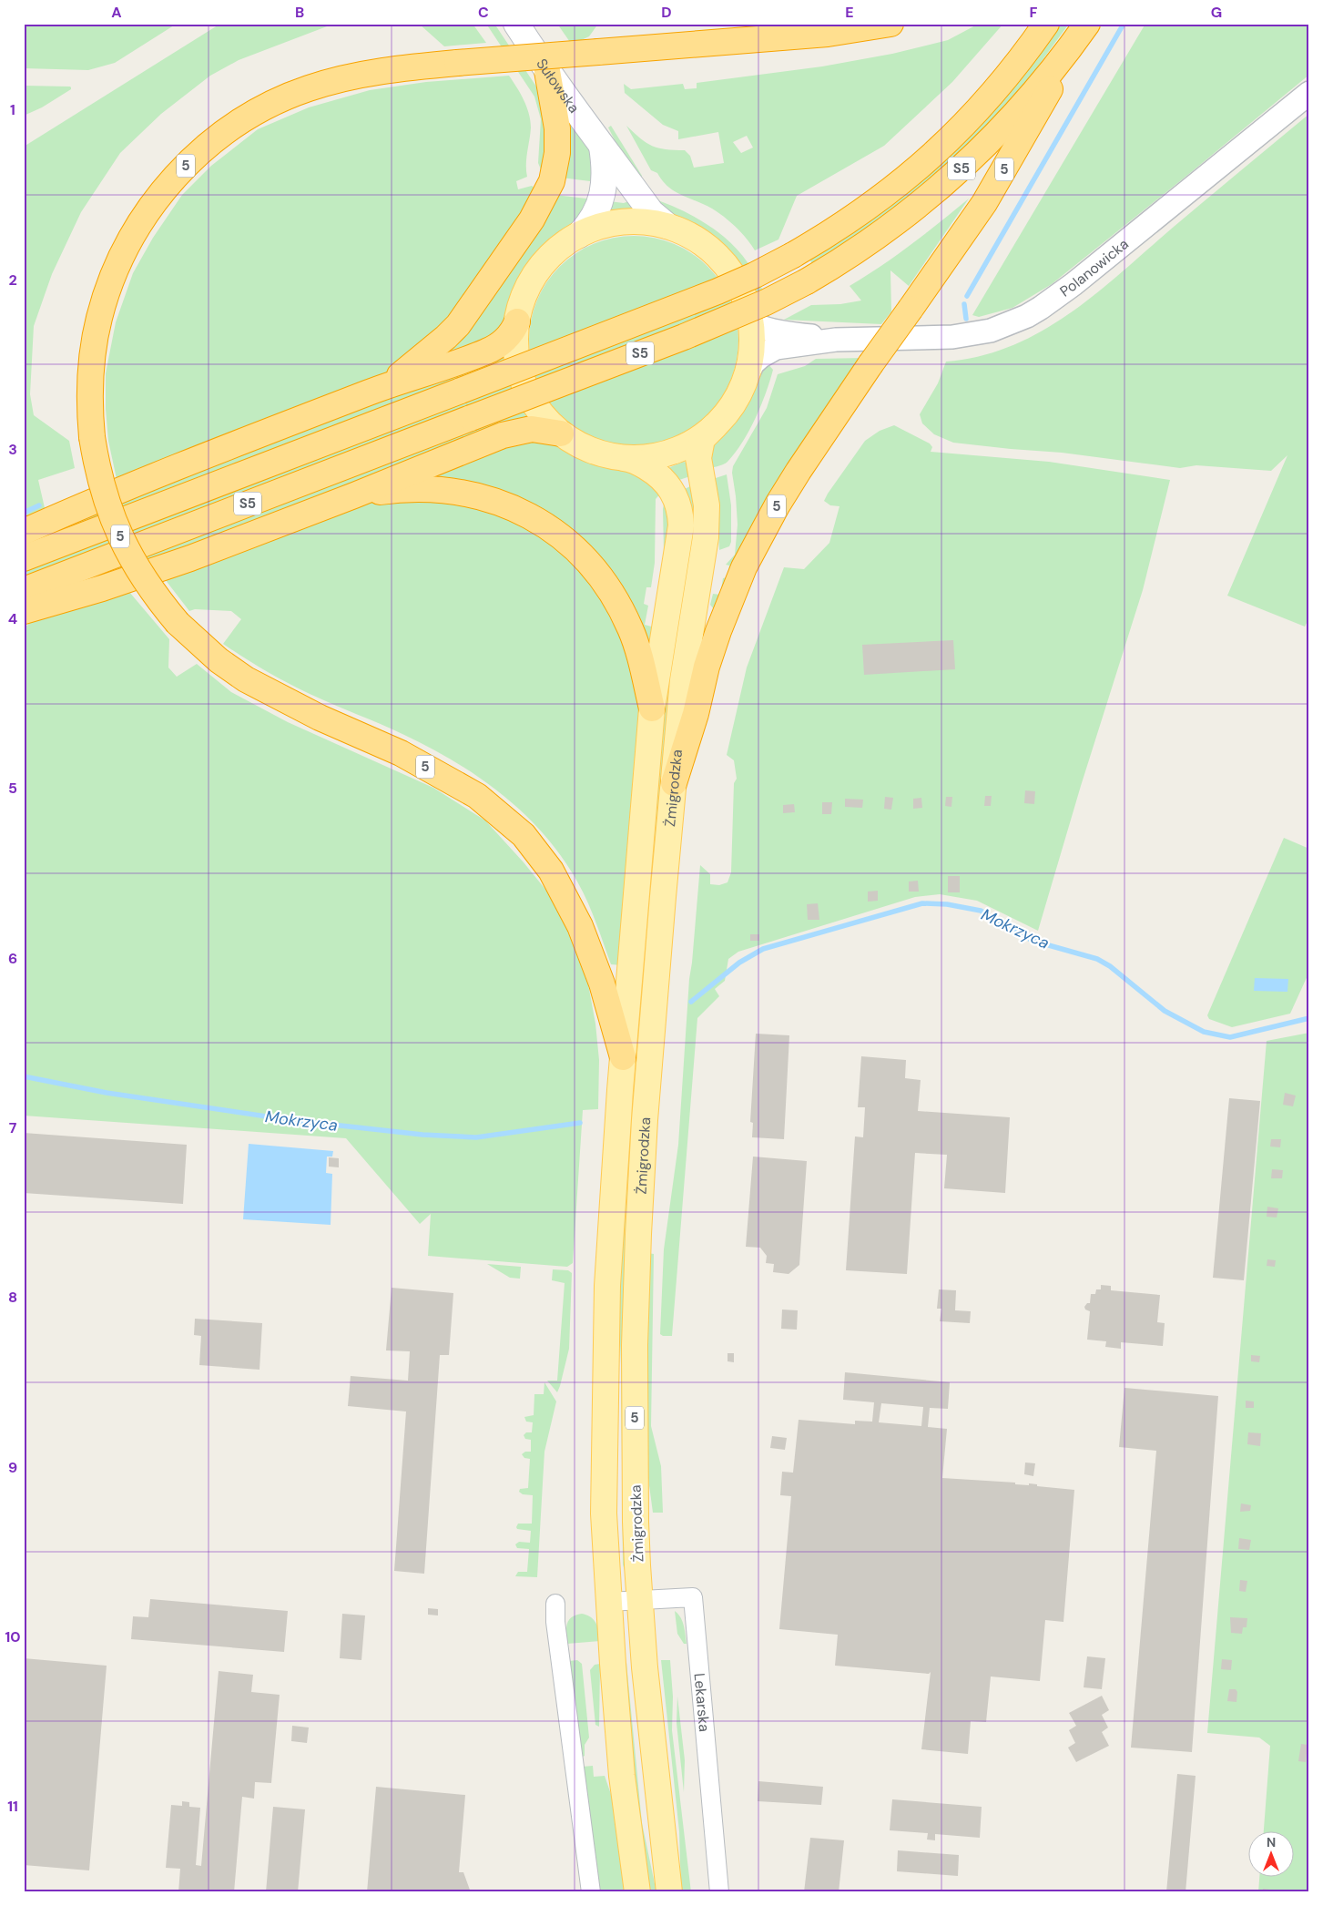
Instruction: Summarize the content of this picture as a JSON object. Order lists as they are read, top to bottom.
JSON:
{
  "streets": {
    "highway": ["5", "S5"],
    "main road": ["Sułowska", "Żmigrodzka"],
    "street": ["Polanowicka", "Lekarska"]
  },
  "crossings": [
    ["5", "S5"],
    ["5", "Żmigrodzka"],
    ["Żmigrodzka", "Lekarska"]
  ],
  "water": ["Mokrzyca"],
  "north": "top",
  "grid": {
    "columns": [
      "A",
      "B",
      "C",
      "D",
      "E",
      "F",
      "G"
    ],
    "rows": [
      "1",
      "2",
      "3",
      "4",
      "5",
      "6",
      "7",
      "8",
      "9",
      "10",
      "11"
    ]
  }
}
